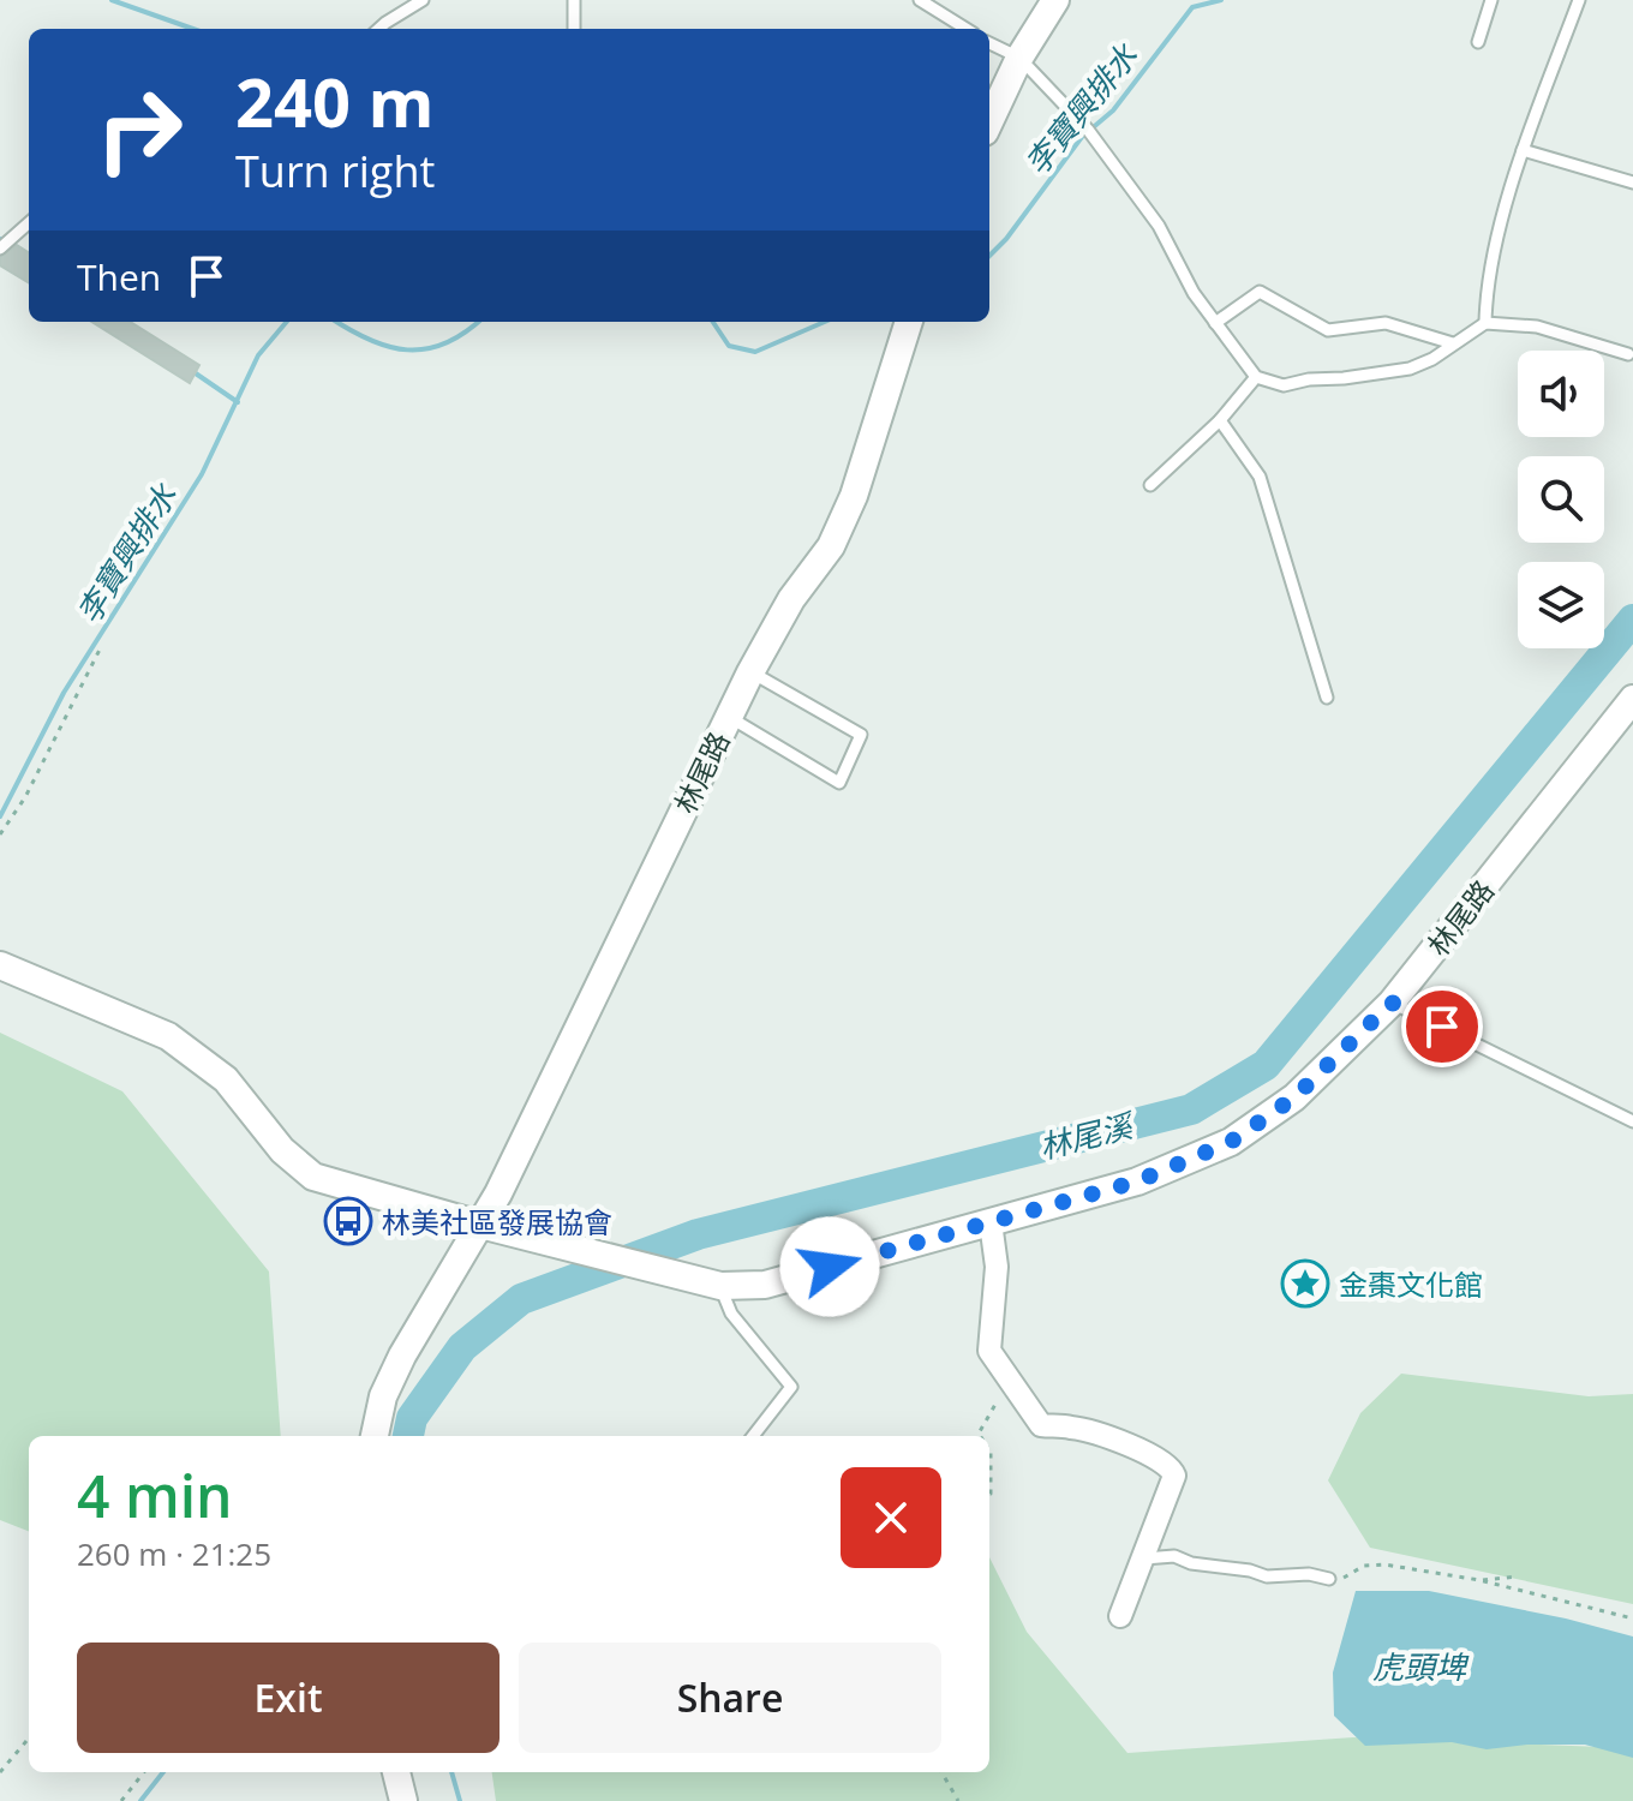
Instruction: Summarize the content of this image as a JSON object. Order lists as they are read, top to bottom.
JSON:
{
  "streets": {
    "street": ["林尾路"]
  },
  "water": ["李寶興排水", "林尾溪", "虎頭埤"],
  "places": {
    "bus stop": ["林美社區發展協會"],
    "place": ["金棗文化館"]
  },
  "page": {
    "turn": ["240 m", "Turn right"],
    "then": "Then",
    "heading": ["4 min", "260 m · 21:25"],
    "buttons": ["Exit", "Share"]
  }
}
